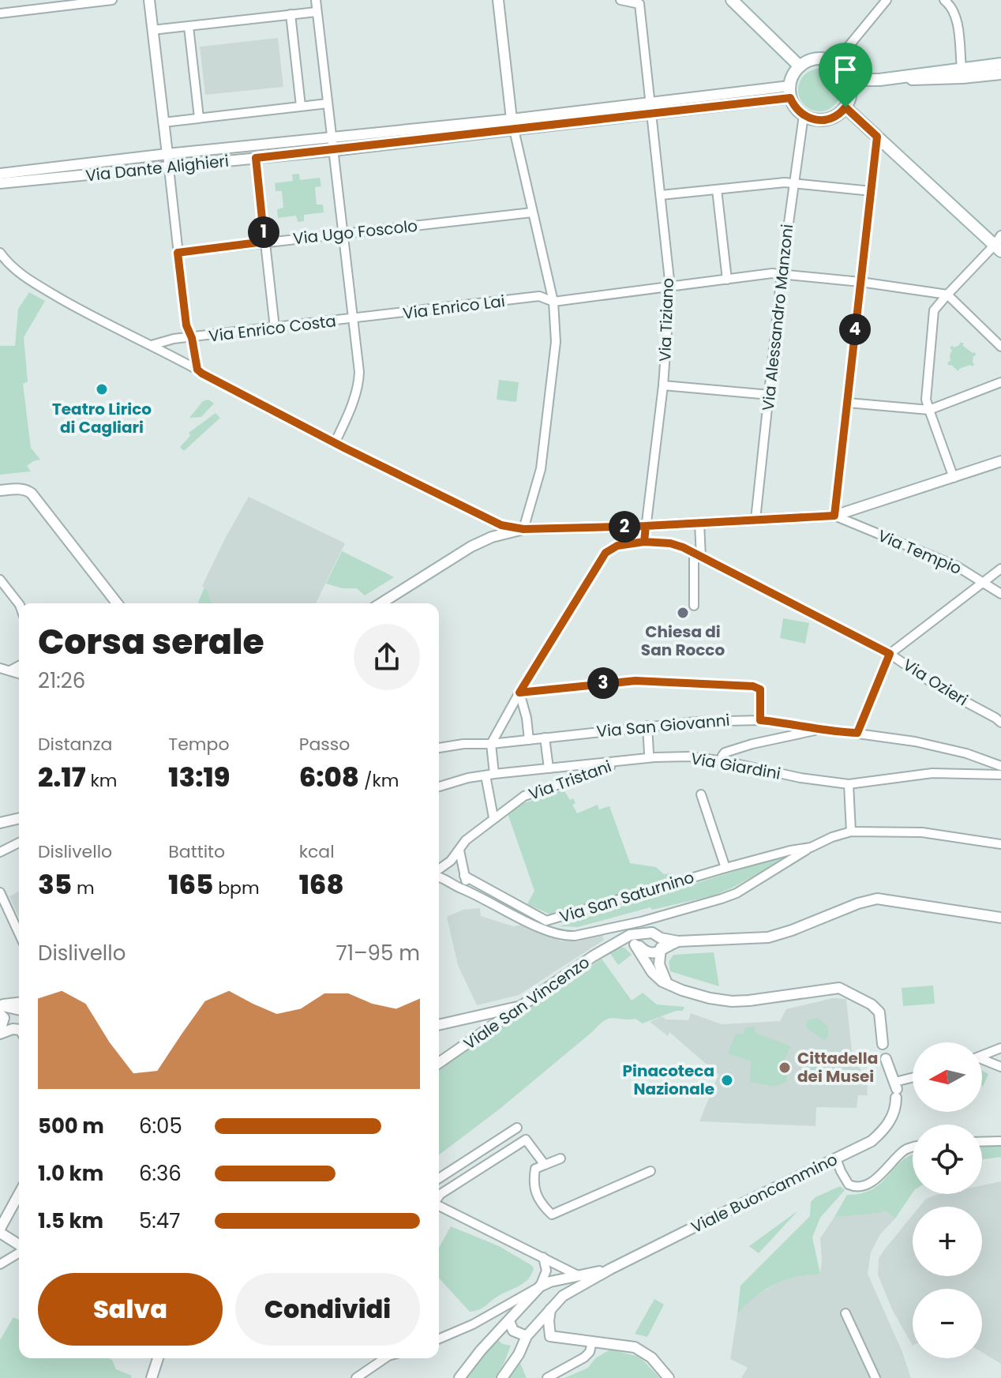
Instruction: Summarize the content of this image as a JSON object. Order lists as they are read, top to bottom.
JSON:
{
  "streets": {
    "street": [
      "Via Dante Alighieri",
      "Via Ugo Foscolo",
      "Via Enrico Lai",
      "Via Alessandro Manzoni",
      "Via Tiziano",
      "Via Enrico Costa",
      "Via Tempio",
      "Via Ozieri",
      "Via San Giovanni",
      "Via Giardini",
      "Via Tristani",
      "Via San Saturnino",
      "Viale San Vincenzo",
      "Viale Buoncammino"
    ]
  },
  "crossings": [
    ["Via Dante Alighieri", "Via Alessandro Manzoni"],
    ["Via Dante Alighieri", "Via Tiziano"],
    ["Via Enrico Lai", "Via Alessandro Manzoni"],
    ["Via Enrico Lai", "Via Tiziano"],
    ["Via Enrico Lai", "Via Enrico Costa"],
    ["Via Tiziano", "Via Ozieri"],
    ["Via Giardini", "Via Tristani"],
    ["Via San Saturnino", "Viale San Vincenzo"]
  ],
  "places": [
    "Teatro Lirico di Cagliari",
    "Chiesa di San Rocco",
    "Cittadella dei Musei",
    "Pinacoteca Nazionale"
  ],
  "north": "left",
  "page": {
    "pins": [
      "1",
      "4",
      "2",
      "3"
    ],
    "heading": ["Corsa serale", "21:26"],
    "stats": [
      ["Distanza", "2.17 km"],
      ["Tempo", "13:19"],
      ["Passo", "6:08 /km"],
      ["Dislivello", "35 m"],
      ["Battito", "165 bpm"],
      ["kcal", "168"]
    ],
    "chart": ["Dislivello", "71–95 m"],
    "map_buttons": ["+", "−"],
    "list": [
      {
        "name": "500 m",
        "note": "6:05"
      },
      {
        "name": "1.0 km",
        "note": "6:36"
      },
      {
        "name": "1.5 km",
        "note": "5:47"
      }
    ],
    "buttons": ["Salva", "Condividi"]
  }
}
